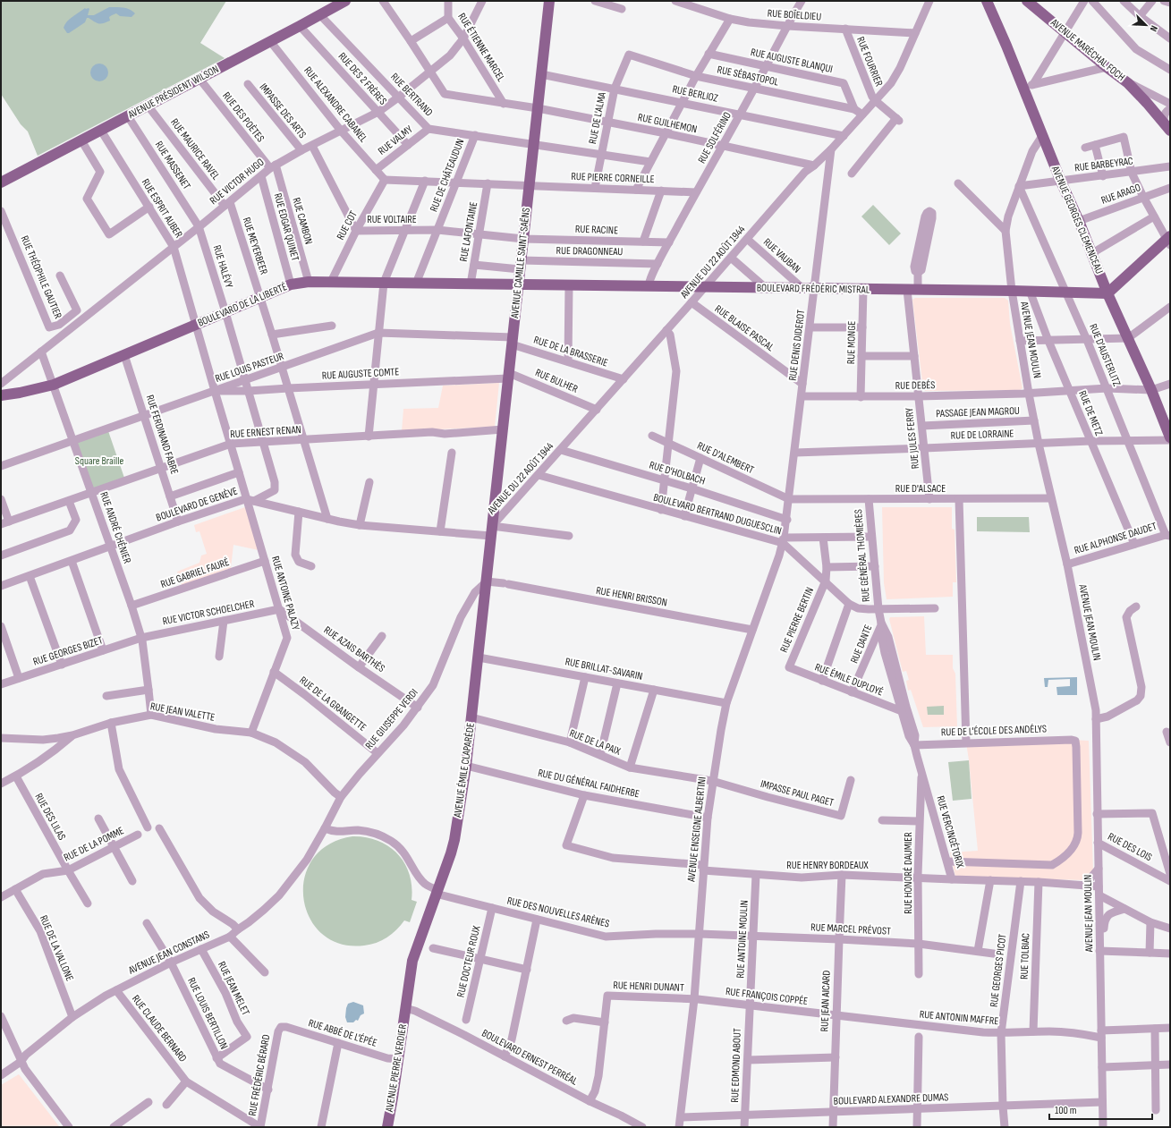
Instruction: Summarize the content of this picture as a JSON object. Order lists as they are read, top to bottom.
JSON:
{
  "streets": {
    "main road": [
      "AVENUE MARÉCHAL FOCH",
      "AVENUE PRÉSIDENT WILSON",
      "AVENUE GEORGES CLEMENCEAU",
      "AVENUE CAMILLE SAINT-SAËNS",
      "BOULEVARD FRÉDÉRIC MISTRAL",
      "BOULEVARD DE LA LIBERTÉ",
      "AVENUE ÉMILE CLAPARÈDE",
      "AVENUE PIERRE VERDIER"
    ],
    "street": [
      "RUE BOÏELDIEU",
      "RUE ÉTIENNE MARCEL",
      "RUE AUGUSTE BLANQUI",
      "RUE FOURRIER",
      "RUE SÉBASTOPOL",
      "RUE DES 2 FRÈRES",
      "RUE BERLIOZ",
      "RUE BERTRAND",
      "RUE ALEXANDRE CABANEL",
      "IMPASSE DES ARTS",
      "RUE DES POÈTES",
      "RUE DE L'ALMA",
      "RUE GUILHEMON",
      "RUE SOLFÉRINO",
      "RUE VALMY",
      "RUE MAURICE RAVEL",
      "RUE BARBEYRAC",
      "RUE MASSENET",
      "RUE DE CHÂTEAUDUN",
      "RUE PIERRE CORNEILLE",
      "RUE VICTOR HUGO",
      "RUE ARAGO",
      "RUE ESPRIT AUBER",
      "RUE VOLTAIRE",
      "RUE CAMBON",
      "RUE COT",
      "RUE EDGAR QUINET",
      "RUE RACINE",
      "RUE LAFONTAINE",
      "RUE MEYERBEER",
      "RUE DRAGONNEAU",
      "RUE VAUBAN",
      "AVENUE DU 22 AOÛT 1944",
      "RUE HALÉVY",
      "RUE THÉOPHILE GAUTIER",
      "RUE BLAISE PASCAL",
      "AVENUE JEAN MOULIN",
      "RUE MONGE",
      "RUE DENIS DIDEROT",
      "RUE DE LA BRASSERIE",
      "RUE D'AUSTERLITZ",
      "RUE LOUIS PASTEUR",
      "RUE AUGUSTE COMTE",
      "RUE BULHER",
      "RUE DEBÉS",
      "PASSAGE JEAN MAGROU",
      "RUE DE METZ",
      "RUE ERNEST RENAN",
      "RUE FERDINAND FABRE",
      "RUE DE LORRAINE",
      "RUE JULES FERRY",
      "RUE D'ALEMBERT",
      "RUE D'HOLBACH",
      "RUE D'ALSACE",
      "BOULEVARD DE GENÈVE",
      "BOULEVARD BERTRAND DUGUESCLIN",
      "RUE ANDRÉ CHÉNIER",
      "RUE ALPHONSE DAUDET",
      "RUE GÉNÉRAL THOMIÈRES",
      "RUE GABRIEL FAURÉ",
      "RUE ANTOINE PALAZY",
      "RUE HENRI BRISSON",
      "RUE VICTOR SCHOELCHER",
      "RUE PIERRE BERTIN",
      "RUE DANTE",
      "RUE AZAIS BARTHÈS",
      "RUE GEORGES BIZET",
      "RUE BRILLAT-SAVARIN",
      "RUE ÉMILE DUPLOYÉ",
      "RUE DE LA GRANGETTE",
      "RUE JEAN VALETTE",
      "RUE GIUSEPPE VERDI",
      "RUE DE L'ÉCOLE DES ANDÉLYS",
      "RUE DE LA PAIX",
      "RUE DU GÉNÉRAL FAIDHERBE",
      "IMPASSE PAUL PAGET",
      "RUE DES LILAS",
      "AVENUE ENSEIGNE ALBERTINI",
      "RUE VERCINGÉTORIX",
      "RUE DE LA POMME",
      "RUE DES LOIS",
      "RUE HENRY BORDEAUX",
      "RUE HONORÉ DAUMIER",
      "RUE DES NOUVELLES ARÈNES",
      "RUE MARCEL PRÉVOST",
      "RUE ANTOINE MOULIN",
      "RUE DE LA VALLONE",
      "AVENUE JEAN CONSTANS",
      "RUE TOLBIAC",
      "RUE DOCTEUR ROUX",
      "RUE GEORGES PICOT",
      "RUE HENRI DUNANT",
      "RUE JEAN MELET",
      "RUE FRANÇOIS COPPÉE",
      "RUE JEAN AICARD",
      "RUE LOUIS BERTILLON",
      "RUE ANTONIN MAFFRE",
      "RUE CLAUDE BERNARD",
      "RUE ABBÉ DE L'ÉPÉE",
      "BOULEVARD ERNEST PERRÉAL",
      "RUE EDMOND ABOUT",
      "RUE FRÉDÉRIC BÉRARD",
      "BOULEVARD ALEXANDRE DUMAS"
    ]
  },
  "crossings": [
    ["RUE BOÏELDIEU", "RUE FOURRIER"],
    ["RUE BOÏELDIEU", "RUE SOLFÉRINO"],
    ["RUE BOÏELDIEU", "AVENUE DU 22 AOÛT 1944"],
    ["RUE ÉTIENNE MARCEL", "RUE GUILHEMON"],
    ["RUE ÉTIENNE MARCEL", "RUE VICTOR HUGO"],
    ["RUE AUGUSTE BLANQUI", "RUE SÉBASTOPOL"],
    ["RUE AUGUSTE BLANQUI", "RUE SOLFÉRINO"],
    ["RUE FOURRIER", "AVENUE DU 22 AOÛT 1944"],
    ["RUE SÉBASTOPOL", "RUE DE L'ALMA"],
    ["RUE SÉBASTOPOL", "RUE SOLFÉRINO"],
    ["RUE SÉBASTOPOL", "AVENUE DU 22 AOÛT 1944"],
    ["RUE DES 2 FRÈRES", "AVENUE PRÉSIDENT WILSON"],
    ["RUE DES 2 FRÈRES", "RUE VALMY"],
    ["RUE DES 2 FRÈRES", "RUE VICTOR HUGO"],
    ["AVENUE PRÉSIDENT WILSON", "RUE BERTRAND"],
    ["AVENUE PRÉSIDENT WILSON", "RUE ALEXANDRE CABANEL"],
    ["AVENUE PRÉSIDENT WILSON", "RUE DES POÈTES"],
    ["AVENUE PRÉSIDENT WILSON", "RUE MAURICE RAVEL"],
    ["AVENUE PRÉSIDENT WILSON", "RUE MASSENET"],
    ["AVENUE PRÉSIDENT WILSON", "RUE ESPRIT AUBER"],
    ["RUE BERLIOZ", "RUE DE L'ALMA"],
    ["RUE BERLIOZ", "RUE SOLFÉRINO"],
    ["RUE BERLIOZ", "AVENUE DU 22 AOÛT 1944"],
    ["RUE BERLIOZ", "AVENUE CAMILLE SAINT-SAËNS"],
    ["RUE BERTRAND", "RUE DE L'ALMA"],
    ["RUE BERTRAND", "RUE VALMY"],
    ["RUE BERTRAND", "RUE DE CHÂTEAUDUN"],
    ["RUE BERTRAND", "RUE VICTOR HUGO"],
    ["RUE BERTRAND", "AVENUE CAMILLE SAINT-SAËNS"],
    ["RUE ALEXANDRE CABANEL", "RUE VALMY"],
    ["RUE ALEXANDRE CABANEL", "RUE PIERRE CORNEILLE"],
    ["RUE ALEXANDRE CABANEL", "RUE VICTOR HUGO"],
    ["RUE ALEXANDRE CABANEL", "RUE COT"],
    ["IMPASSE DES ARTS", "RUE VICTOR HUGO"],
    ["RUE DES POÈTES", "RUE VICTOR HUGO"],
    ["RUE DES POÈTES", "RUE CAMBON"],
    ["RUE DE L'ALMA", "RUE GUILHEMON"],
    ["RUE DE L'ALMA", "RUE PIERRE CORNEILLE"],
    ["RUE GUILHEMON", "RUE SOLFÉRINO"],
    ["RUE GUILHEMON", "RUE VICTOR HUGO"],
    ["RUE GUILHEMON", "AVENUE DU 22 AOÛT 1944"],
    ["RUE GUILHEMON", "AVENUE CAMILLE SAINT-SAËNS"],
    ["RUE SOLFÉRINO", "RUE PIERRE CORNEILLE"],
    ["RUE SOLFÉRINO", "RUE RACINE"],
    ["RUE SOLFÉRINO", "RUE DRAGONNEAU"],
    ["RUE SOLFÉRINO", "BOULEVARD FRÉDÉRIC MISTRAL"],
    ["RUE MAURICE RAVEL", "RUE VICTOR HUGO"],
    ["RUE MAURICE RAVEL", "RUE MEYERBEER"],
    ["RUE BARBEYRAC", "AVENUE GEORGES CLEMENCEAU"],
    ["RUE BARBEYRAC", "AVENUE JEAN MOULIN"],
    ["RUE BARBEYRAC", "RUE D'AUSTERLITZ"],
    ["RUE MASSENET", "RUE VICTOR HUGO"],
    ["RUE MASSENET", "RUE HALÉVY"],
    ["RUE DE CHÂTEAUDUN", "RUE PIERRE CORNEILLE"],
    ["RUE DE CHÂTEAUDUN", "RUE VOLTAIRE"],
    ["RUE DE CHÂTEAUDUN", "BOULEVARD DE LA LIBERTÉ"],
    ["RUE PIERRE CORNEILLE", "RUE COT"],
    ["RUE PIERRE CORNEILLE", "RUE LAFONTAINE"],
    ["RUE PIERRE CORNEILLE", "AVENUE CAMILLE SAINT-SAËNS"],
    ["RUE VICTOR HUGO", "RUE ESPRIT AUBER"],
    ["RUE VICTOR HUGO", "RUE VOLTAIRE"],
    ["RUE VICTOR HUGO", "RUE CAMBON"],
    ["RUE VICTOR HUGO", "RUE EDGAR QUINET"],
    ["RUE VICTOR HUGO", "RUE MEYERBEER"],
    ["RUE VICTOR HUGO", "RUE HALÉVY"],
    ["RUE VICTOR HUGO", "RUE ANDRÉ CHÉNIER"],
    ["RUE ARAGO", "AVENUE GEORGES CLEMENCEAU"],
    ["RUE ESPRIT AUBER", "BOULEVARD DE LA LIBERTÉ"],
    ["RUE ESPRIT AUBER", "RUE LOUIS PASTEUR"],
    ["RUE ESPRIT AUBER", "RUE AUGUSTE COMTE"],
    ["RUE ESPRIT AUBER", "RUE ANTOINE PALAZY"],
    ["RUE VOLTAIRE", "RUE COT"],
    ["RUE VOLTAIRE", "RUE RACINE"],
    ["RUE VOLTAIRE", "RUE LAFONTAINE"],
    ["RUE VOLTAIRE", "AVENUE CAMILLE SAINT-SAËNS"],
    ["AVENUE GEORGES CLEMENCEAU", "BOULEVARD FRÉDÉRIC MISTRAL"],
    ["AVENUE GEORGES CLEMENCEAU", "AVENUE JEAN MOULIN"],
    ["AVENUE GEORGES CLEMENCEAU", "RUE DEBÉS"],
    ["AVENUE GEORGES CLEMENCEAU", "RUE DE LORRAINE"],
    ["RUE CAMBON", "BOULEVARD DE LA LIBERTÉ"],
    ["RUE COT", "BOULEVARD DE LA LIBERTÉ"],
    ["RUE EDGAR QUINET", "BOULEVARD DE LA LIBERTÉ"],
    ["RUE RACINE", "AVENUE CAMILLE SAINT-SAËNS"],
    ["RUE LAFONTAINE", "RUE DRAGONNEAU"],
    ["RUE LAFONTAINE", "BOULEVARD DE LA LIBERTÉ"],
    ["RUE MEYERBEER", "BOULEVARD DE LA LIBERTÉ"],
    ["RUE MEYERBEER", "RUE LOUIS PASTEUR"],
    ["RUE MEYERBEER", "RUE AUGUSTE COMTE"],
    ["RUE MEYERBEER", "RUE ERNEST RENAN"],
    ["RUE MEYERBEER", "BOULEVARD DE GENÈVE"],
    ["RUE DRAGONNEAU", "AVENUE CAMILLE SAINT-SAËNS"],
    ["RUE VAUBAN", "AVENUE DU 22 AOÛT 1944"],
    ["RUE VAUBAN", "BOULEVARD FRÉDÉRIC MISTRAL"],
    ["AVENUE DU 22 AOÛT 1944", "AVENUE CAMILLE SAINT-SAËNS"],
    ["AVENUE DU 22 AOÛT 1944", "BOULEVARD FRÉDÉRIC MISTRAL"],
    ["AVENUE DU 22 AOÛT 1944", "RUE BLAISE PASCAL"],
    ["AVENUE DU 22 AOÛT 1944", "RUE DENIS DIDEROT"],
    ["AVENUE DU 22 AOÛT 1944", "RUE DE LA BRASSERIE"],
    ["AVENUE DU 22 AOÛT 1944", "RUE BULHER"],
    ["AVENUE DU 22 AOÛT 1944", "RUE D'HOLBACH"],
    ["AVENUE DU 22 AOÛT 1944", "BOULEVARD DE GENÈVE"],
    ["AVENUE DU 22 AOÛT 1944", "BOULEVARD BERTRAND DUGUESCLIN"],
    ["AVENUE DU 22 AOÛT 1944", "AVENUE ÉMILE CLAPARÈDE"],
    ["AVENUE CAMILLE SAINT-SAËNS", "BOULEVARD FRÉDÉRIC MISTRAL"],
    ["AVENUE CAMILLE SAINT-SAËNS", "BOULEVARD DE LA LIBERTÉ"],
    ["AVENUE CAMILLE SAINT-SAËNS", "RUE DE LA BRASSERIE"],
    ["AVENUE CAMILLE SAINT-SAËNS", "RUE LOUIS PASTEUR"],
    ["AVENUE CAMILLE SAINT-SAËNS", "RUE AUGUSTE COMTE"],
    ["AVENUE CAMILLE SAINT-SAËNS", "RUE BULHER"],
    ["AVENUE CAMILLE SAINT-SAËNS", "RUE ERNEST RENAN"],
    ["AVENUE CAMILLE SAINT-SAËNS", "BOULEVARD DE GENÈVE"],
    ["AVENUE CAMILLE SAINT-SAËNS", "AVENUE ÉMILE CLAPARÈDE"],
    ["RUE HALÉVY", "BOULEVARD DE LA LIBERTÉ"],
    ["RUE HALÉVY", "RUE LOUIS PASTEUR"],
    ["RUE HALÉVY", "RUE AUGUSTE COMTE"],
    ["RUE HALÉVY", "RUE ERNEST RENAN"],
    ["RUE HALÉVY", "BOULEVARD DE GENÈVE"],
    ["BOULEVARD FRÉDÉRIC MISTRAL", "BOULEVARD DE LA LIBERTÉ"],
    ["BOULEVARD FRÉDÉRIC MISTRAL", "AVENUE JEAN MOULIN"],
    ["BOULEVARD FRÉDÉRIC MISTRAL", "RUE MONGE"],
    ["BOULEVARD FRÉDÉRIC MISTRAL", "RUE DENIS DIDEROT"],
    ["BOULEVARD FRÉDÉRIC MISTRAL", "RUE D'AUSTERLITZ"],
    ["BOULEVARD FRÉDÉRIC MISTRAL", "RUE DE METZ"],
    ["BOULEVARD FRÉDÉRIC MISTRAL", "RUE JULES FERRY"],
    ["BOULEVARD DE LA LIBERTÉ", "RUE FERDINAND FABRE"],
    ["BOULEVARD DE LA LIBERTÉ", "RUE ANDRÉ CHÉNIER"],
    ["RUE BLAISE PASCAL", "RUE DENIS DIDEROT"],
    ["AVENUE JEAN MOULIN", "RUE D'AUSTERLITZ"],
    ["AVENUE JEAN MOULIN", "RUE DEBÉS"],
    ["AVENUE JEAN MOULIN", "PASSAGE JEAN MAGROU"],
    ["AVENUE JEAN MOULIN", "RUE DE LORRAINE"],
    ["AVENUE JEAN MOULIN", "RUE D'ALSACE"],
    ["AVENUE JEAN MOULIN", "RUE ALPHONSE DAUDET"],
    ["AVENUE JEAN MOULIN", "RUE VERCINGÉTORIX"],
    ["AVENUE JEAN MOULIN", "RUE DES LOIS"],
    ["AVENUE JEAN MOULIN", "RUE ANTONIN MAFFRE"],
    ["AVENUE JEAN MOULIN", "BOULEVARD ALEXANDRE DUMAS"],
    ["RUE MONGE", "RUE DEBÉS"],
    ["RUE DENIS DIDEROT", "RUE DEBÉS"],
    ["RUE DENIS DIDEROT", "RUE DE LORRAINE"],
    ["RUE DENIS DIDEROT", "RUE D'ALEMBERT"],
    ["RUE DENIS DIDEROT", "RUE D'HOLBACH"],
    ["RUE DENIS DIDEROT", "RUE D'ALSACE"],
    ["RUE DENIS DIDEROT", "BOULEVARD BERTRAND DUGUESCLIN"],
    ["RUE DENIS DIDEROT", "AVENUE ENSEIGNE ALBERTINI"],
    ["RUE DE LA BRASSERIE", "RUE LOUIS PASTEUR"],
    ["RUE D'AUSTERLITZ", "RUE DEBÉS"],
    ["RUE D'AUSTERLITZ", "RUE DE LORRAINE"],
    ["RUE D'AUSTERLITZ", "RUE ALPHONSE DAUDET"],
    ["RUE LOUIS PASTEUR", "RUE AUGUSTE COMTE"],
    ["RUE LOUIS PASTEUR", "RUE FERDINAND FABRE"],
    ["RUE LOUIS PASTEUR", "RUE ANDRÉ CHÉNIER"],
    ["RUE LOUIS PASTEUR", "RUE ANTOINE PALAZY"],
    ["RUE AUGUSTE COMTE", "RUE BULHER"],
    ["RUE AUGUSTE COMTE", "RUE ANTOINE PALAZY"],
    ["RUE DEBÉS", "RUE DE METZ"],
    ["RUE DEBÉS", "RUE JULES FERRY"],
    ["PASSAGE JEAN MAGROU", "RUE JULES FERRY"],
    ["RUE DE METZ", "RUE DE LORRAINE"],
    ["RUE DE METZ", "RUE ALPHONSE DAUDET"],
    ["RUE ERNEST RENAN", "RUE FERDINAND FABRE"],
    ["RUE ERNEST RENAN", "RUE ANDRÉ CHÉNIER"],
    ["RUE ERNEST RENAN", "RUE ANTOINE PALAZY"],
    ["RUE FERDINAND FABRE", "BOULEVARD DE GENÈVE"],
    ["RUE DE LORRAINE", "RUE JULES FERRY"],
    ["RUE JULES FERRY", "RUE D'ALSACE"],
    ["RUE D'ALEMBERT", "RUE D'ALSACE"],
    ["RUE D'ALSACE", "RUE GÉNÉRAL THOMIÈRES"],
    ["BOULEVARD DE GENÈVE", "RUE ANDRÉ CHÉNIER"],
    ["BOULEVARD DE GENÈVE", "RUE ANTOINE PALAZY"],
    ["BOULEVARD DE GENÈVE", "AVENUE ÉMILE CLAPARÈDE"],
    ["BOULEVARD BERTRAND DUGUESCLIN", "RUE GÉNÉRAL THOMIÈRES"],
    ["BOULEVARD BERTRAND DUGUESCLIN", "RUE PIERRE BERTIN"],
    ["BOULEVARD BERTRAND DUGUESCLIN", "AVENUE ENSEIGNE ALBERTINI"],
    ["BOULEVARD BERTRAND DUGUESCLIN", "RUE VERCINGÉTORIX"],
    ["RUE ANDRÉ CHÉNIER", "RUE GABRIEL FAURÉ"],
    ["RUE ANDRÉ CHÉNIER", "RUE VICTOR SCHOELCHER"],
    ["RUE ANDRÉ CHÉNIER", "RUE GEORGES BIZET"],
    ["RUE ANDRÉ CHÉNIER", "RUE JEAN VALETTE"],
    ["RUE GÉNÉRAL THOMIÈRES", "RUE VERCINGÉTORIX"],
    ["RUE GABRIEL FAURÉ", "RUE ANTOINE PALAZY"],
    ["RUE ANTOINE PALAZY", "RUE VICTOR SCHOELCHER"],
    ["RUE ANTOINE PALAZY", "RUE AZAIS BARTHÈS"],
    ["RUE ANTOINE PALAZY", "RUE DE LA GRANGETTE"],
    ["RUE ANTOINE PALAZY", "RUE JEAN VALETTE"],
    ["RUE HENRI BRISSON", "RUE GIUSEPPE VERDI"],
    ["RUE HENRI BRISSON", "AVENUE ÉMILE CLAPARÈDE"],
    ["RUE HENRI BRISSON", "AVENUE ENSEIGNE ALBERTINI"],
    ["RUE VICTOR SCHOELCHER", "RUE AZAIS BARTHÈS"],
    ["RUE VICTOR SCHOELCHER", "RUE GEORGES BIZET"],
    ["RUE PIERRE BERTIN", "RUE ÉMILE DUPLOYÉ"],
    ["RUE DANTE", "RUE ÉMILE DUPLOYÉ"],
    ["RUE DANTE", "RUE VERCINGÉTORIX"],
    ["RUE AZAIS BARTHÈS", "RUE GIUSEPPE VERDI"],
    ["RUE BRILLAT-SAVARIN", "AVENUE ÉMILE CLAPARÈDE"],
    ["RUE BRILLAT-SAVARIN", "AVENUE ENSEIGNE ALBERTINI"],
    ["RUE ÉMILE DUPLOYÉ", "RUE VERCINGÉTORIX"],
    ["RUE DE LA GRANGETTE", "RUE GIUSEPPE VERDI"],
    ["RUE JEAN VALETTE", "RUE GIUSEPPE VERDI"],
    ["RUE GIUSEPPE VERDI", "AVENUE ÉMILE CLAPARÈDE"],
    ["RUE GIUSEPPE VERDI", "RUE DES NOUVELLES ARÈNES"],
    ["RUE GIUSEPPE VERDI", "AVENUE JEAN CONSTANS"],
    ["RUE DE L'ÉCOLE DES ANDÉLYS", "RUE VERCINGÉTORIX"],
    ["RUE DE LA PAIX", "AVENUE ÉMILE CLAPARÈDE"],
    ["RUE DE LA PAIX", "IMPASSE PAUL PAGET"],
    ["RUE DE LA PAIX", "AVENUE ENSEIGNE ALBERTINI"],
    ["AVENUE ÉMILE CLAPARÈDE", "RUE DU GÉNÉRAL FAIDHERBE"],
    ["AVENUE ÉMILE CLAPARÈDE", "RUE DES NOUVELLES ARÈNES"],
    ["AVENUE ÉMILE CLAPARÈDE", "BOULEVARD ERNEST PERRÉAL"],
    ["AVENUE ÉMILE CLAPARÈDE", "AVENUE PIERRE VERDIER"],
    ["RUE DU GÉNÉRAL FAIDHERBE", "AVENUE ENSEIGNE ALBERTINI"],
    ["RUE DU GÉNÉRAL FAIDHERBE", "RUE HENRY BORDEAUX"],
    ["IMPASSE PAUL PAGET", "AVENUE ENSEIGNE ALBERTINI"],
    ["RUE DES LILAS", "RUE DE LA POMME"],
    ["AVENUE ENSEIGNE ALBERTINI", "RUE HENRY BORDEAUX"],
    ["AVENUE ENSEIGNE ALBERTINI", "RUE DES NOUVELLES ARÈNES"],
    ["AVENUE ENSEIGNE ALBERTINI", "RUE MARCEL PRÉVOST"],
    ["AVENUE ENSEIGNE ALBERTINI", "RUE HENRI DUNANT"],
    ["AVENUE ENSEIGNE ALBERTINI", "RUE FRANÇOIS COPPÉE"],
    ["AVENUE ENSEIGNE ALBERTINI", "BOULEVARD ALEXANDRE DUMAS"],
    ["RUE VERCINGÉTORIX", "RUE HENRY BORDEAUX"],
    ["RUE VERCINGÉTORIX", "RUE HONORÉ DAUMIER"],
    ["RUE VERCINGÉTORIX", "RUE TOLBIAC"],
    ["RUE VERCINGÉTORIX", "RUE GEORGES PICOT"],
    ["RUE DE LA POMME", "RUE DE LA VALLONE"],
    ["RUE HENRY BORDEAUX", "RUE HONORÉ DAUMIER"],
    ["RUE HENRY BORDEAUX", "RUE ANTOINE MOULIN"],
    ["RUE HENRY BORDEAUX", "RUE JEAN AICARD"],
    ["RUE HONORÉ DAUMIER", "RUE MARCEL PRÉVOST"],
    ["RUE DES NOUVELLES ARÈNES", "RUE MARCEL PRÉVOST"],
    ["RUE DES NOUVELLES ARÈNES", "AVENUE JEAN CONSTANS"],
    ["RUE DES NOUVELLES ARÈNES", "RUE DOCTEUR ROUX"],
    ["RUE MARCEL PRÉVOST", "RUE ANTOINE MOULIN"],
    ["RUE MARCEL PRÉVOST", "RUE JEAN AICARD"],
    ["RUE ANTOINE MOULIN", "RUE FRANÇOIS COPPÉE"],
    ["RUE ANTOINE MOULIN", "RUE EDMOND ABOUT"],
    ["RUE DE LA VALLONE", "AVENUE JEAN CONSTANS"],
    ["AVENUE JEAN CONSTANS", "RUE JEAN MELET"],
    ["AVENUE JEAN CONSTANS", "RUE LOUIS BERTILLON"],
    ["AVENUE JEAN CONSTANS", "RUE CLAUDE BERNARD"],
    ["RUE TOLBIAC", "RUE ANTONIN MAFFRE"],
    ["RUE GEORGES PICOT", "RUE ANTONIN MAFFRE"],
    ["RUE GEORGES PICOT", "BOULEVARD ALEXANDRE DUMAS"],
    ["RUE HENRI DUNANT", "RUE FRANÇOIS COPPÉE"],
    ["RUE HENRI DUNANT", "BOULEVARD ERNEST PERRÉAL"],
    ["RUE JEAN MELET", "RUE LOUIS BERTILLON"],
    ["RUE FRANÇOIS COPPÉE", "RUE JEAN AICARD"],
    ["RUE FRANÇOIS COPPÉE", "RUE ANTONIN MAFFRE"],
    ["RUE FRANÇOIS COPPÉE", "RUE EDMOND ABOUT"],
    ["RUE JEAN AICARD", "RUE ANTONIN MAFFRE"],
    ["RUE JEAN AICARD", "BOULEVARD ALEXANDRE DUMAS"],
    ["RUE LOUIS BERTILLON", "RUE FRÉDÉRIC BÉRARD"],
    ["RUE CLAUDE BERNARD", "RUE FRÉDÉRIC BÉRARD"],
    ["RUE ABBÉ DE L'ÉPÉE", "AVENUE PIERRE VERDIER"],
    ["RUE ABBÉ DE L'ÉPÉE", "RUE FRÉDÉRIC BÉRARD"],
    ["BOULEVARD ERNEST PERRÉAL", "AVENUE PIERRE VERDIER"],
    ["RUE EDMOND ABOUT", "BOULEVARD ALEXANDRE DUMAS"]
  ],
  "parks": ["Square Braille"],
  "scale_bar": "100 m",
  "north": "bottom right"
}
